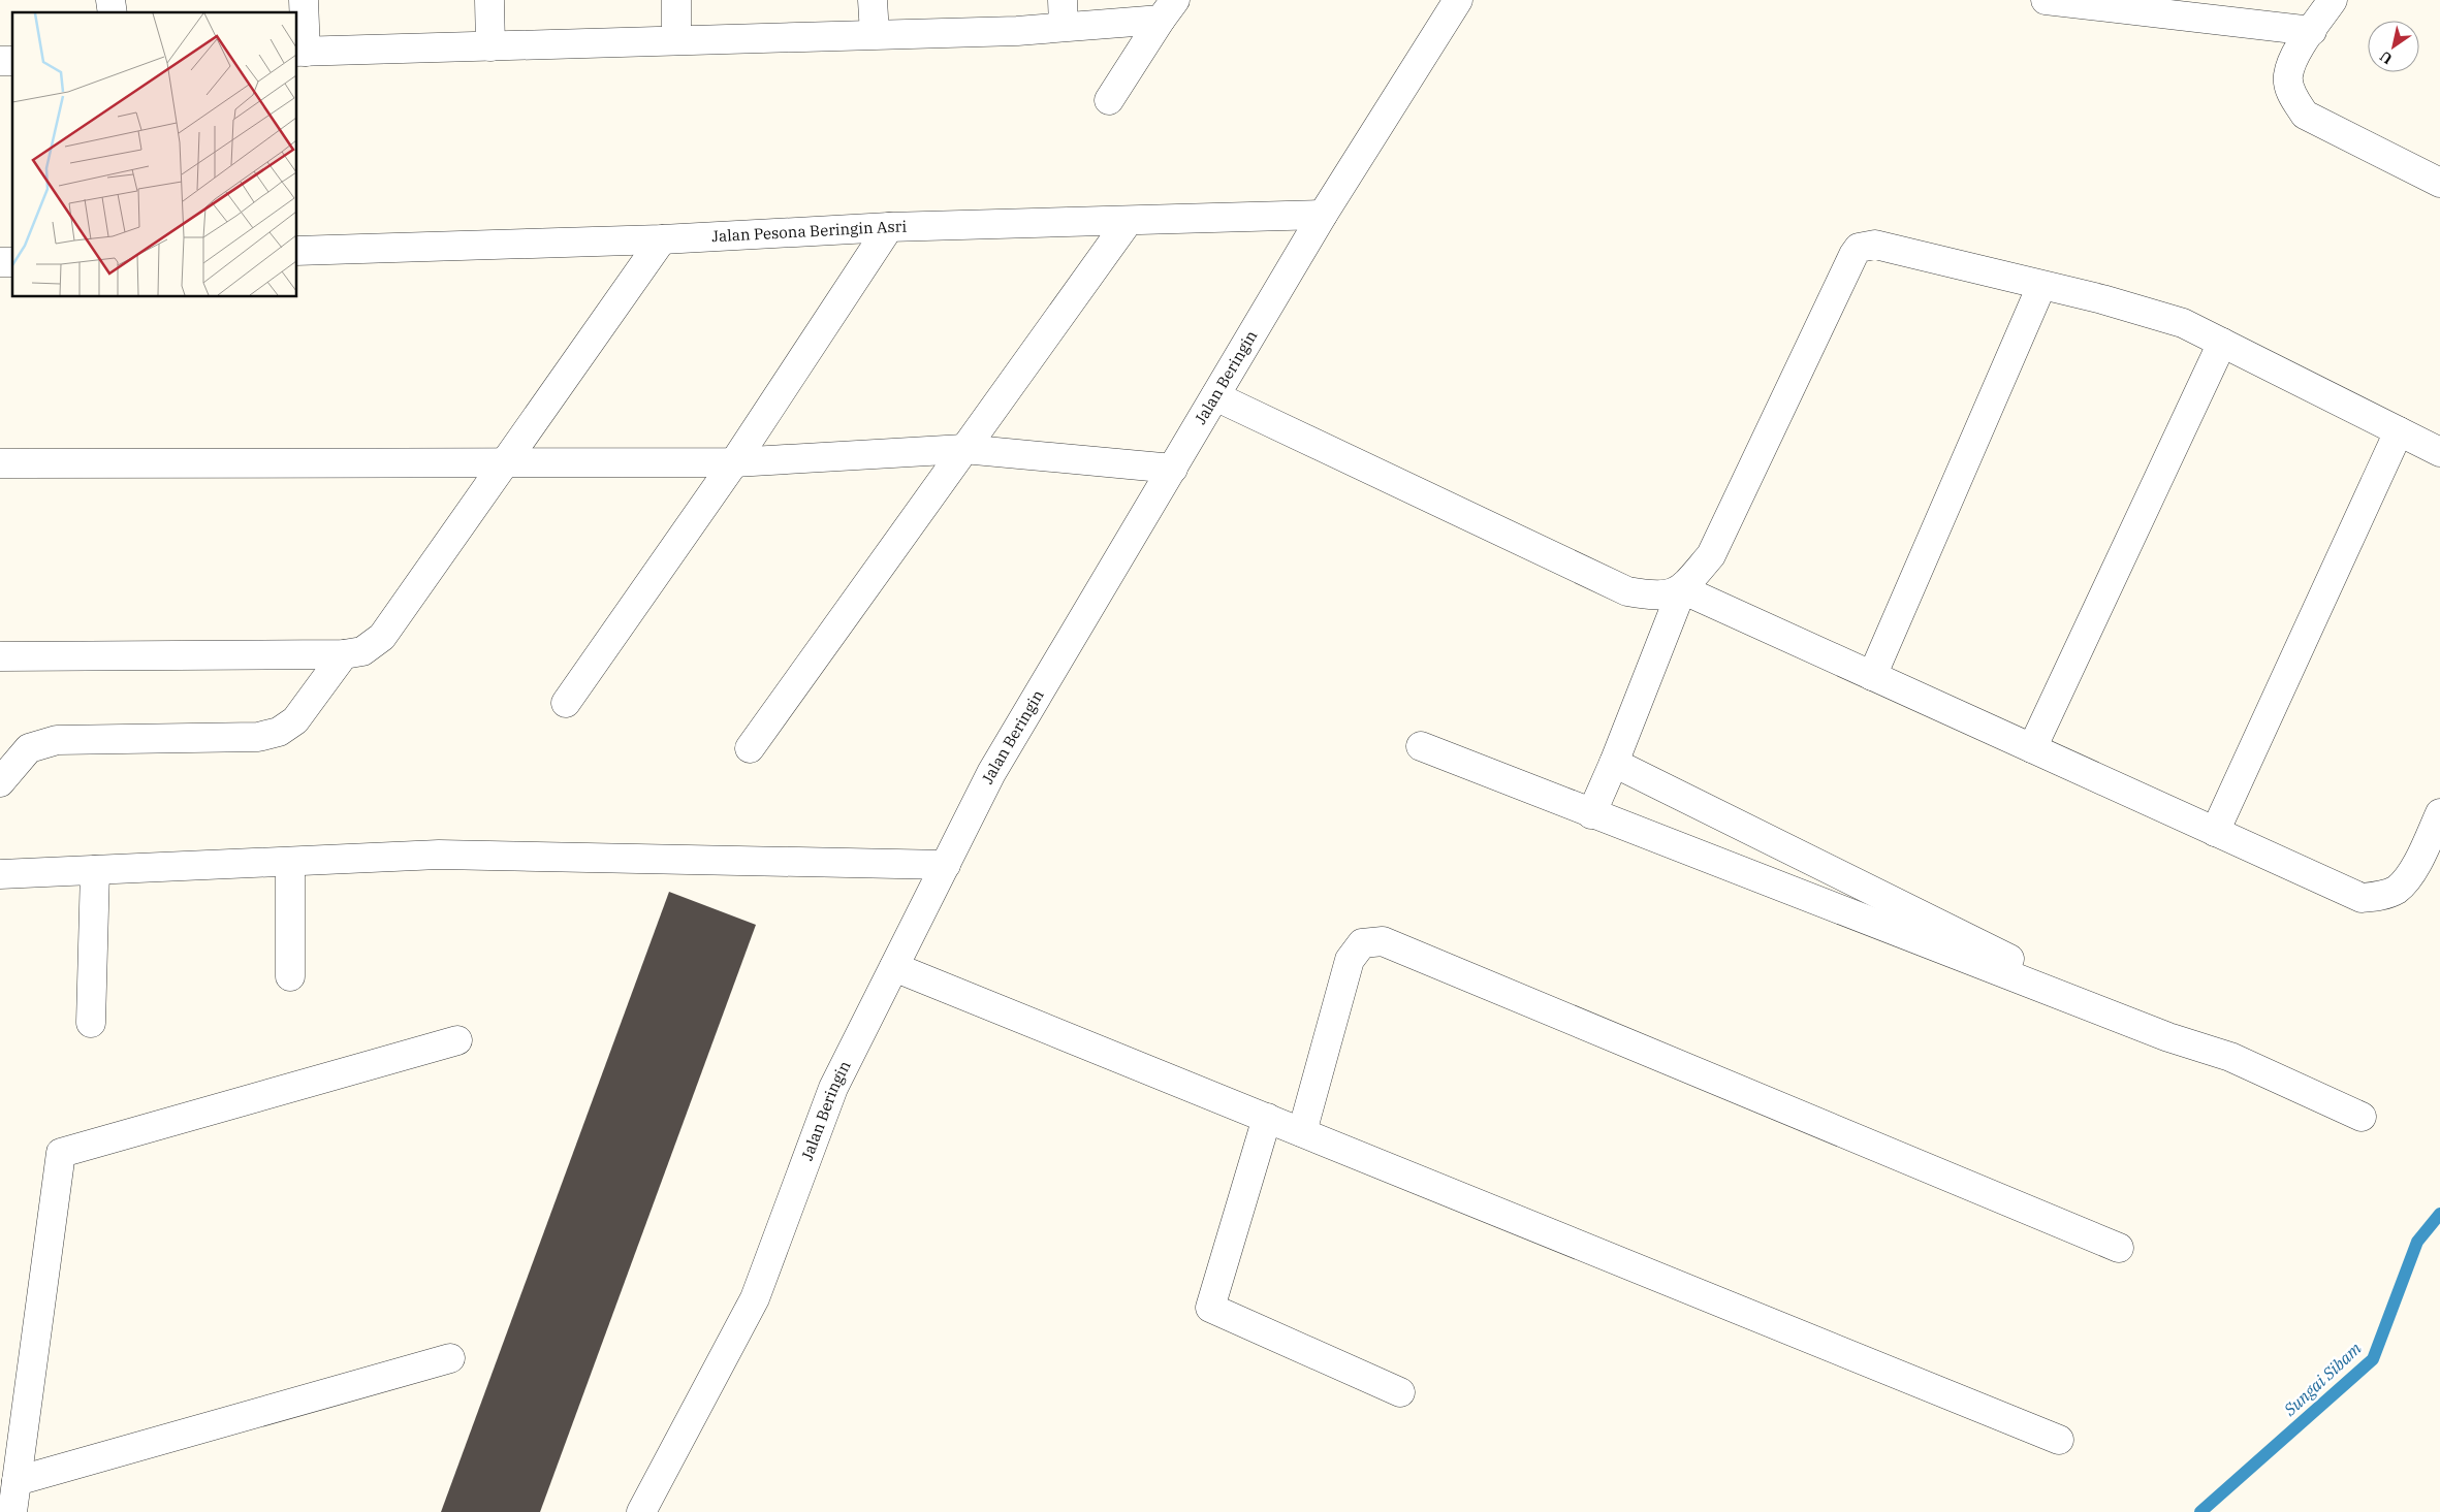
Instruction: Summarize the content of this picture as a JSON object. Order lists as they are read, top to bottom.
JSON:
{
  "streets": {
    "street": ["Jalan Pesona Beringin Asri", "Jalan Beringin"]
  },
  "crossings": [
    ["Jalan Pesona Beringin Asri", "Jalan Beringin"]
  ],
  "water": ["Sungai Sibam"],
  "north": "bottom left"
}
